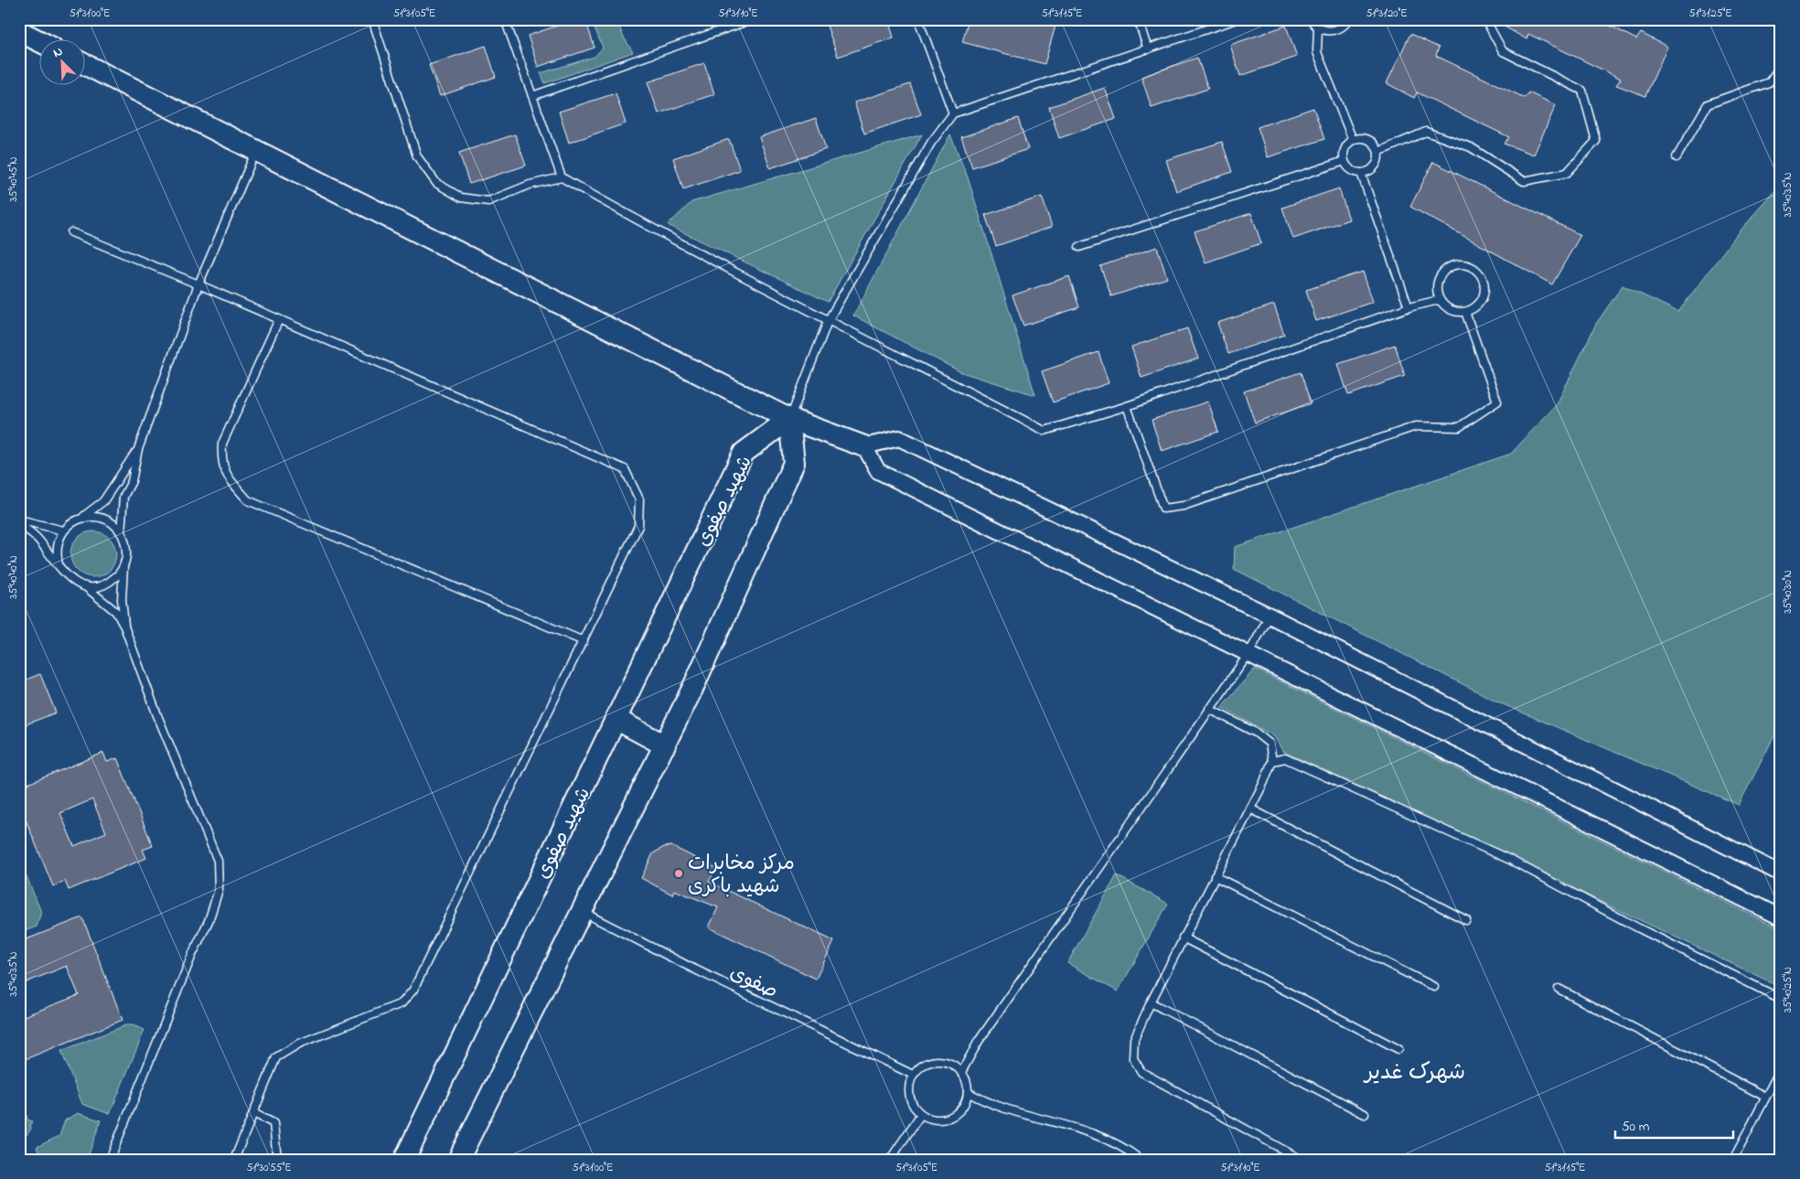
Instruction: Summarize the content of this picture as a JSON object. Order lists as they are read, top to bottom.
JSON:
{
  "streets": {
    "street": ["شهید صفوی"],
    "lane": ["صفوی"]
  },
  "districts": ["شهرک غدیر"],
  "places": ["مرکز مخابرات شهید باکری"],
  "scale_bar": "50 m",
  "north": "top left",
  "coordinates": [
    "51°31'00\"E",
    "51°31'05\"E",
    "51°31'10\"E",
    "51°31'15\"E",
    "51°31'20\"E",
    "51°31'25\"E",
    "35°40'45\"N",
    "35°40'35\"N",
    "35°40'40\"N",
    "35°40'30\"N",
    "35°40'25\"N",
    "51°30'55\"E"
  ]
}
